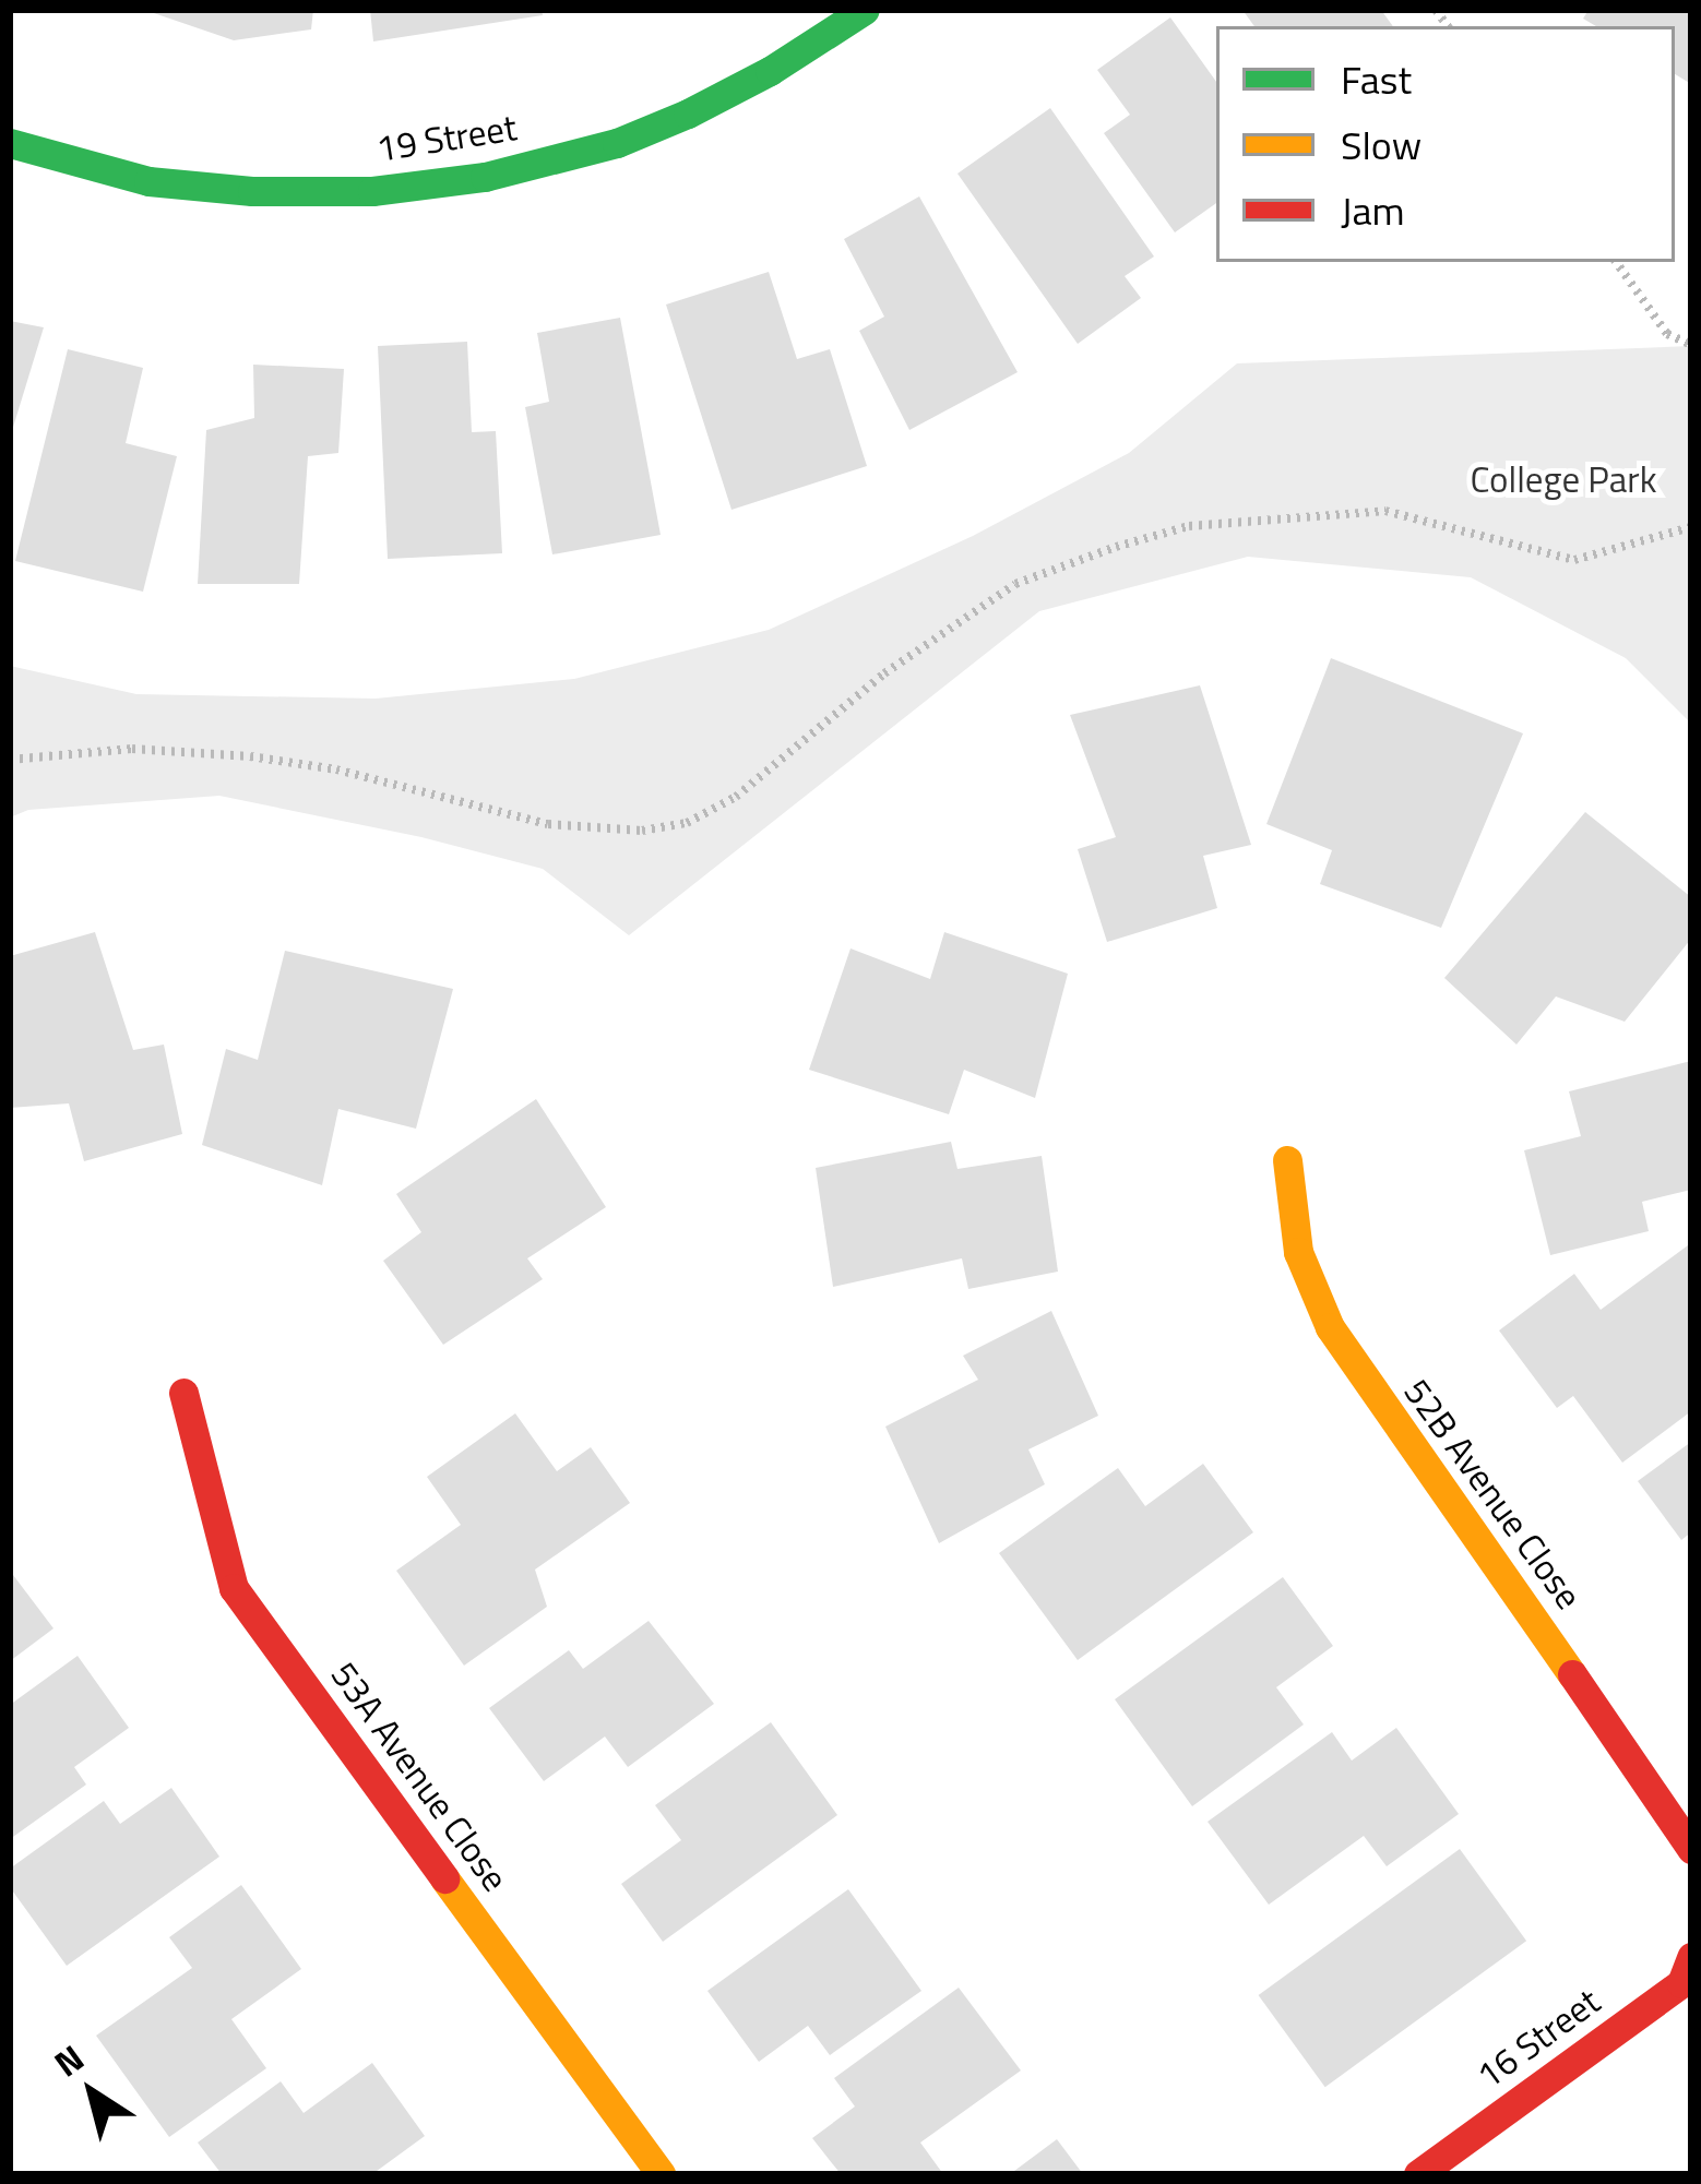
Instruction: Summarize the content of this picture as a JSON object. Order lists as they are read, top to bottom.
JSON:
{
  "streets": {
    "street": [
      "19 Street",
      "52B Avenue Close",
      "53A Avenue Close",
      "16 Street"
    ]
  },
  "parks": ["College Park"],
  "legend": ["Fast", "Slow", "Jam"],
  "north": "top left"
}
